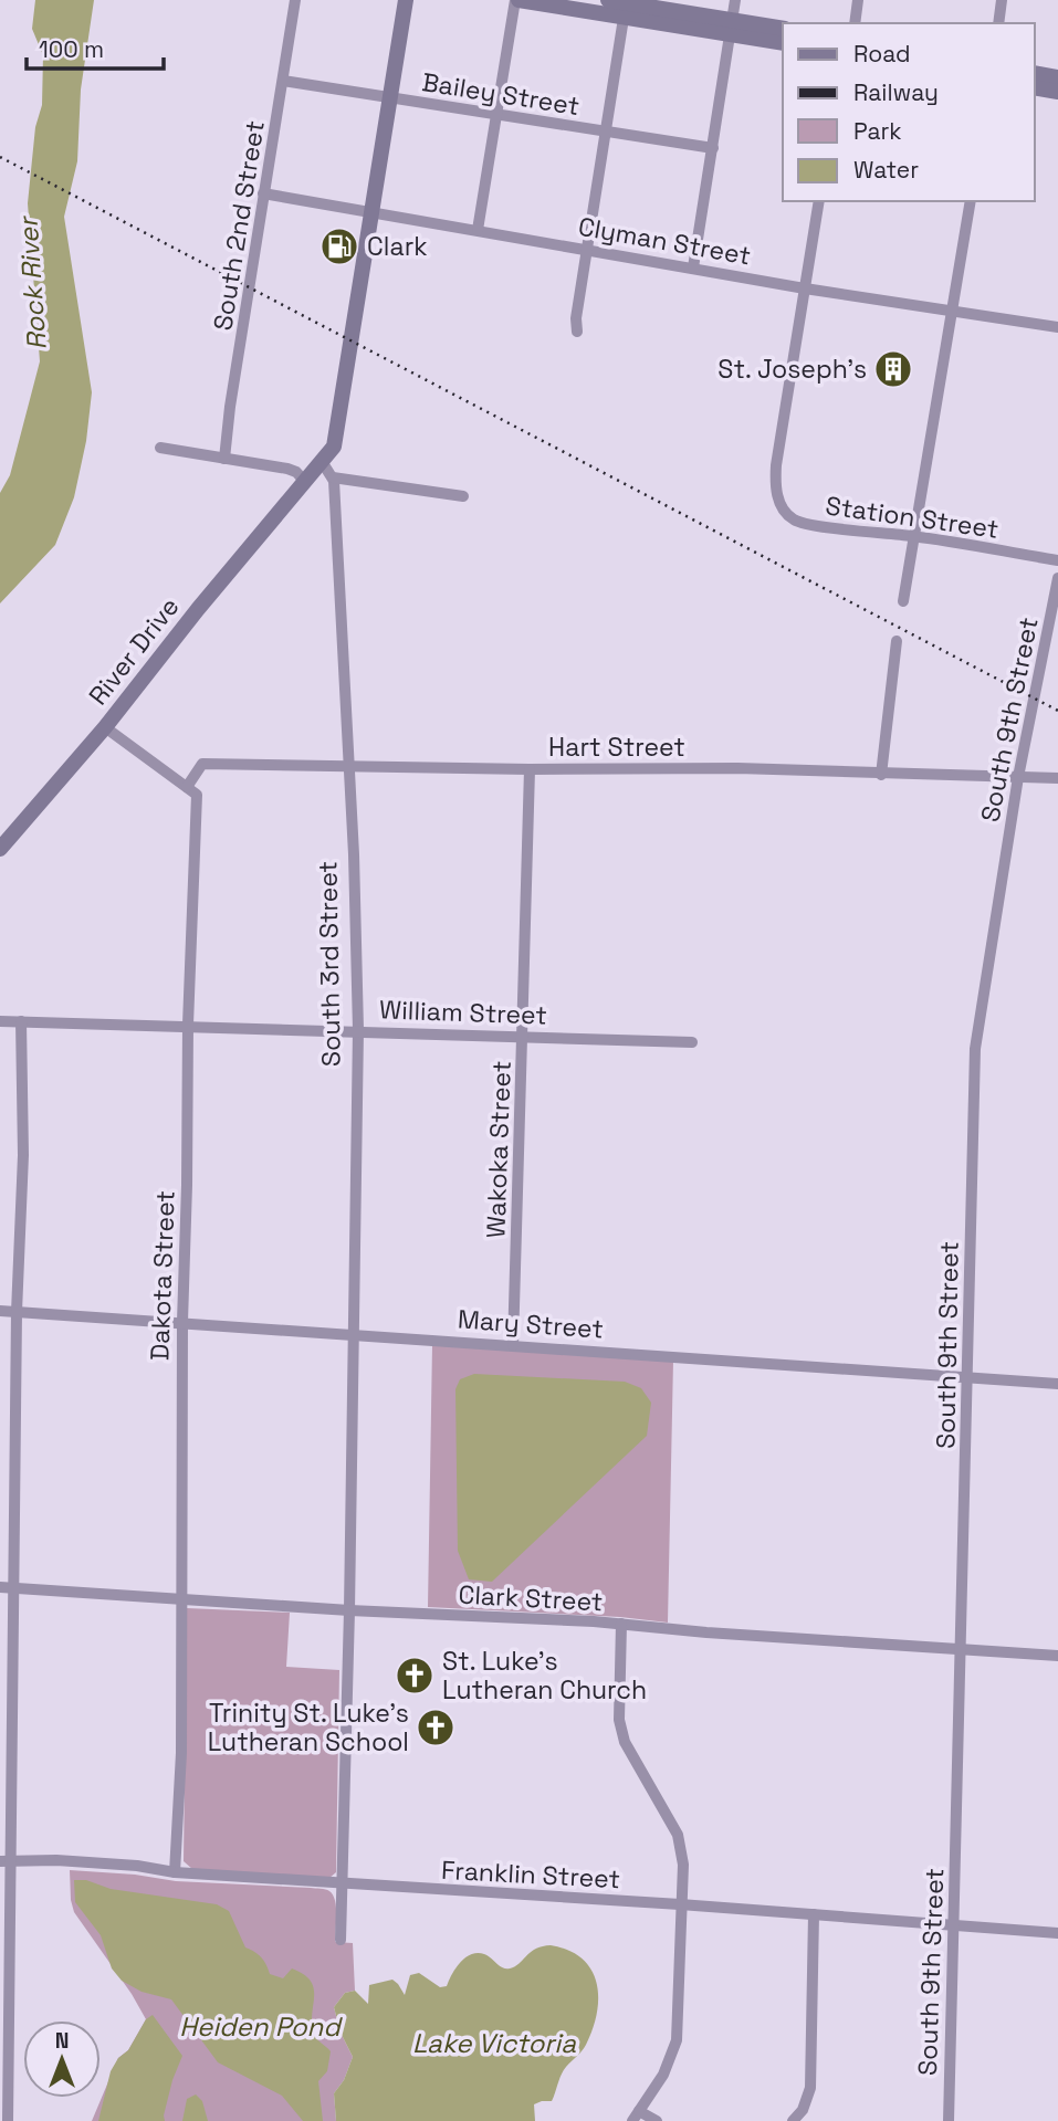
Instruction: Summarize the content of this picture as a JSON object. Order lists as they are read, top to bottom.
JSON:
{
  "streets": {
    "street": [
      "Bailey Street",
      "South 2nd Street",
      "Clyman Street",
      "Station Street",
      "River Drive",
      "South 9th Street",
      "Hart Street",
      "South 3rd Street",
      "William Street",
      "Wakoka Street",
      "Dakota Street",
      "Mary Street",
      "Clark Street",
      "Franklin Street"
    ]
  },
  "crossings": [
    ["Bailey Street", "South 2nd Street"],
    ["South 2nd Street", "Clyman Street"],
    ["Clyman Street", "Station Street"],
    ["South 9th Street", "Hart Street"],
    ["South 9th Street", "Mary Street"],
    ["South 9th Street", "Clark Street"],
    ["South 9th Street", "Franklin Street"],
    ["Hart Street", "South 3rd Street"],
    ["Hart Street", "Wakoka Street"],
    ["Hart Street", "Dakota Street"],
    ["South 3rd Street", "William Street"],
    ["South 3rd Street", "Mary Street"],
    ["South 3rd Street", "Clark Street"],
    ["South 3rd Street", "Franklin Street"],
    ["William Street", "Wakoka Street"],
    ["William Street", "Dakota Street"],
    ["Wakoka Street", "Mary Street"],
    ["Dakota Street", "Mary Street"],
    ["Dakota Street", "Clark Street"],
    ["Dakota Street", "Franklin Street"]
  ],
  "water": ["Rock River", "Heiden Pond", "Lake Victoria"],
  "places": {
    "fuel station": ["Clark"],
    "building": ["St. Joseph's"],
    "church": ["St. Luke's Lutheran Church", "Trinity St. Luke's Lutheran School"]
  },
  "legend": [
    "Road",
    "Railway",
    "Park",
    "Water"
  ],
  "scale_bar": "100 m",
  "north": "top"
}
